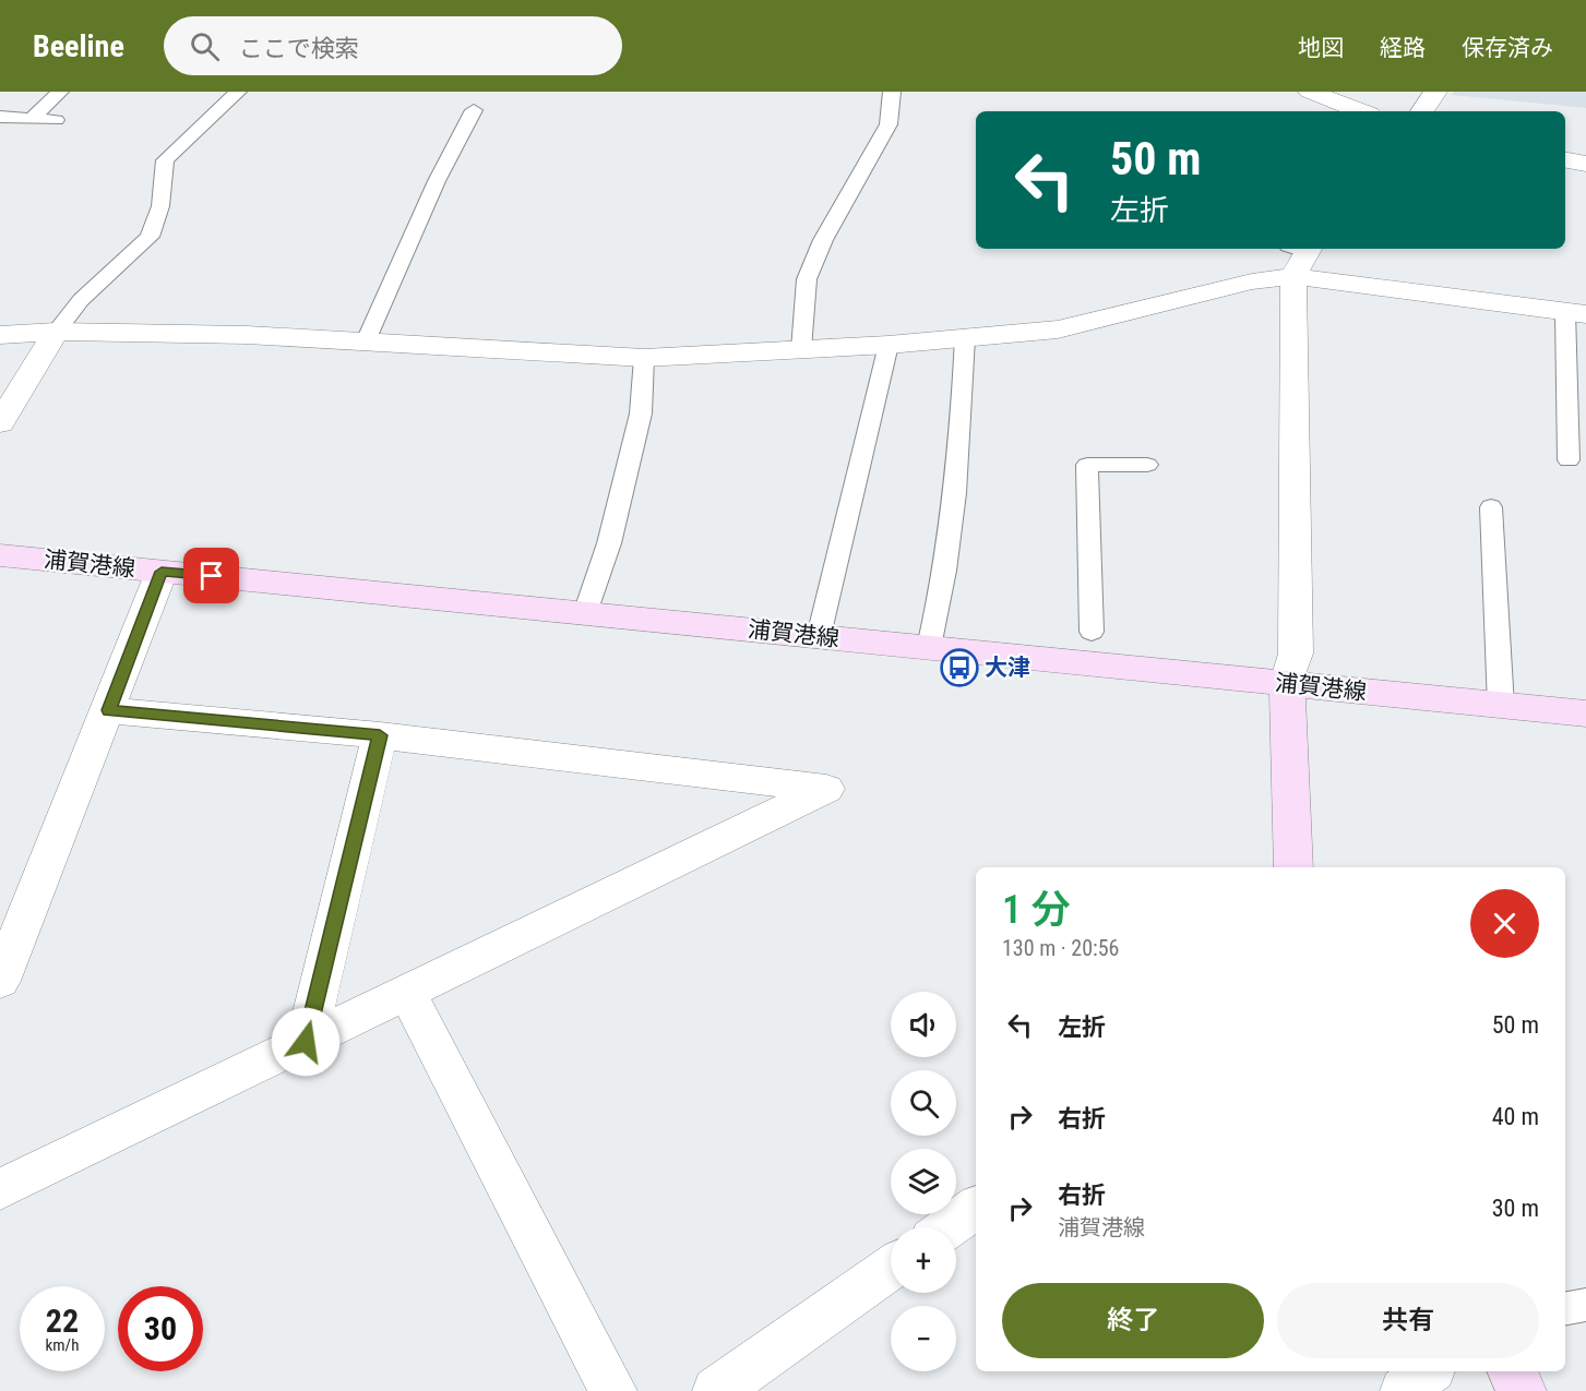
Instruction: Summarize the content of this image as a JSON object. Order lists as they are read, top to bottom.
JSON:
{
  "streets": {
    "main road": ["浦賀港線"]
  },
  "places": {
    "bus stop": ["大津"]
  },
  "page": {
    "header": "Beeline",
    "search": "ここで検索",
    "nav": ["地図", "経路", "保存済み"],
    "turn": ["50 m", "左折"],
    "heading": ["1 分", "130 m · 20:56"],
    "list": [
      {
        "name": "左折",
        "value": "50 m"
      },
      {
        "name": "右折",
        "value": "40 m"
      },
      {
        "name": "右折",
        "note": "浦賀港線",
        "value": "30 m"
      }
    ],
    "map_buttons": ["+", "−"],
    "buttons": ["終了", "共有"],
    "speed": "22 km/h",
    "limit": "30"
  }
}
